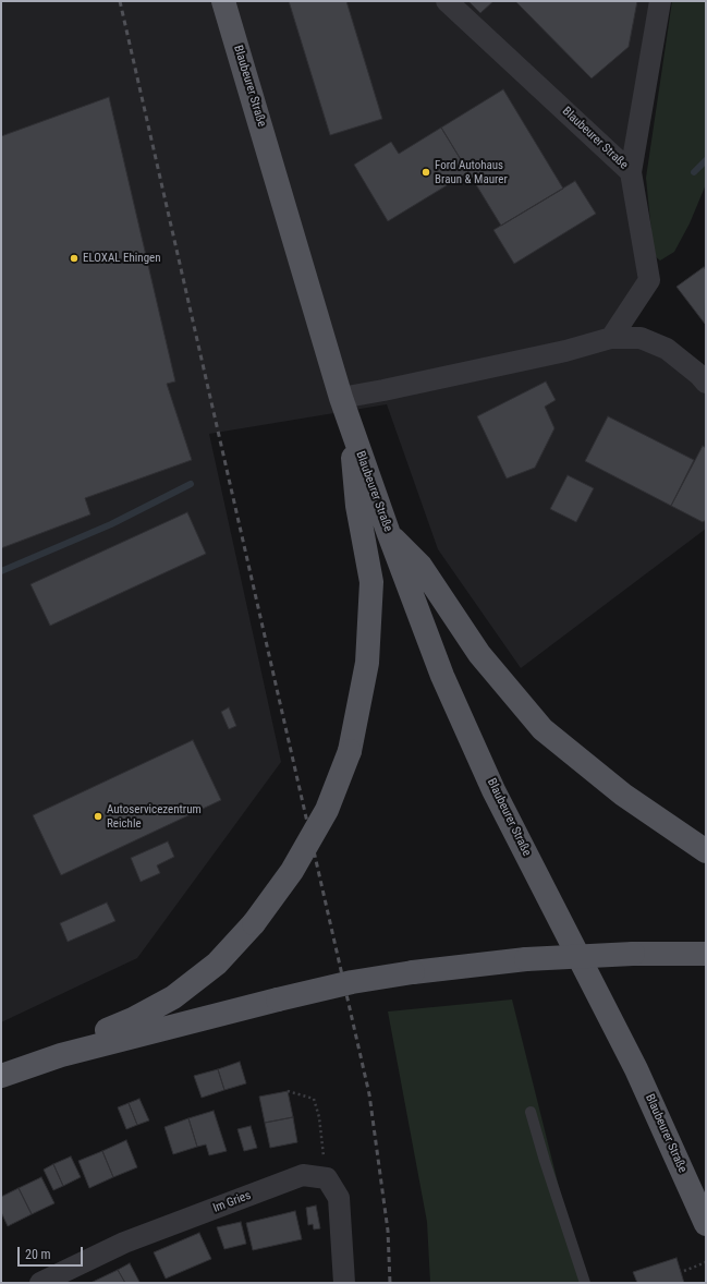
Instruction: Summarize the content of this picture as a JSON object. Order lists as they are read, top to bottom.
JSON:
{
  "streets": {
    "main road": ["Blaubeurer Straße"],
    "street": ["Im Gries"]
  },
  "places": ["Ford Autohaus Braun & Maurer", "ELOXAL Ehingen", "Autoservicezentrum Reichle"],
  "scale_bar": "20 m"
}
